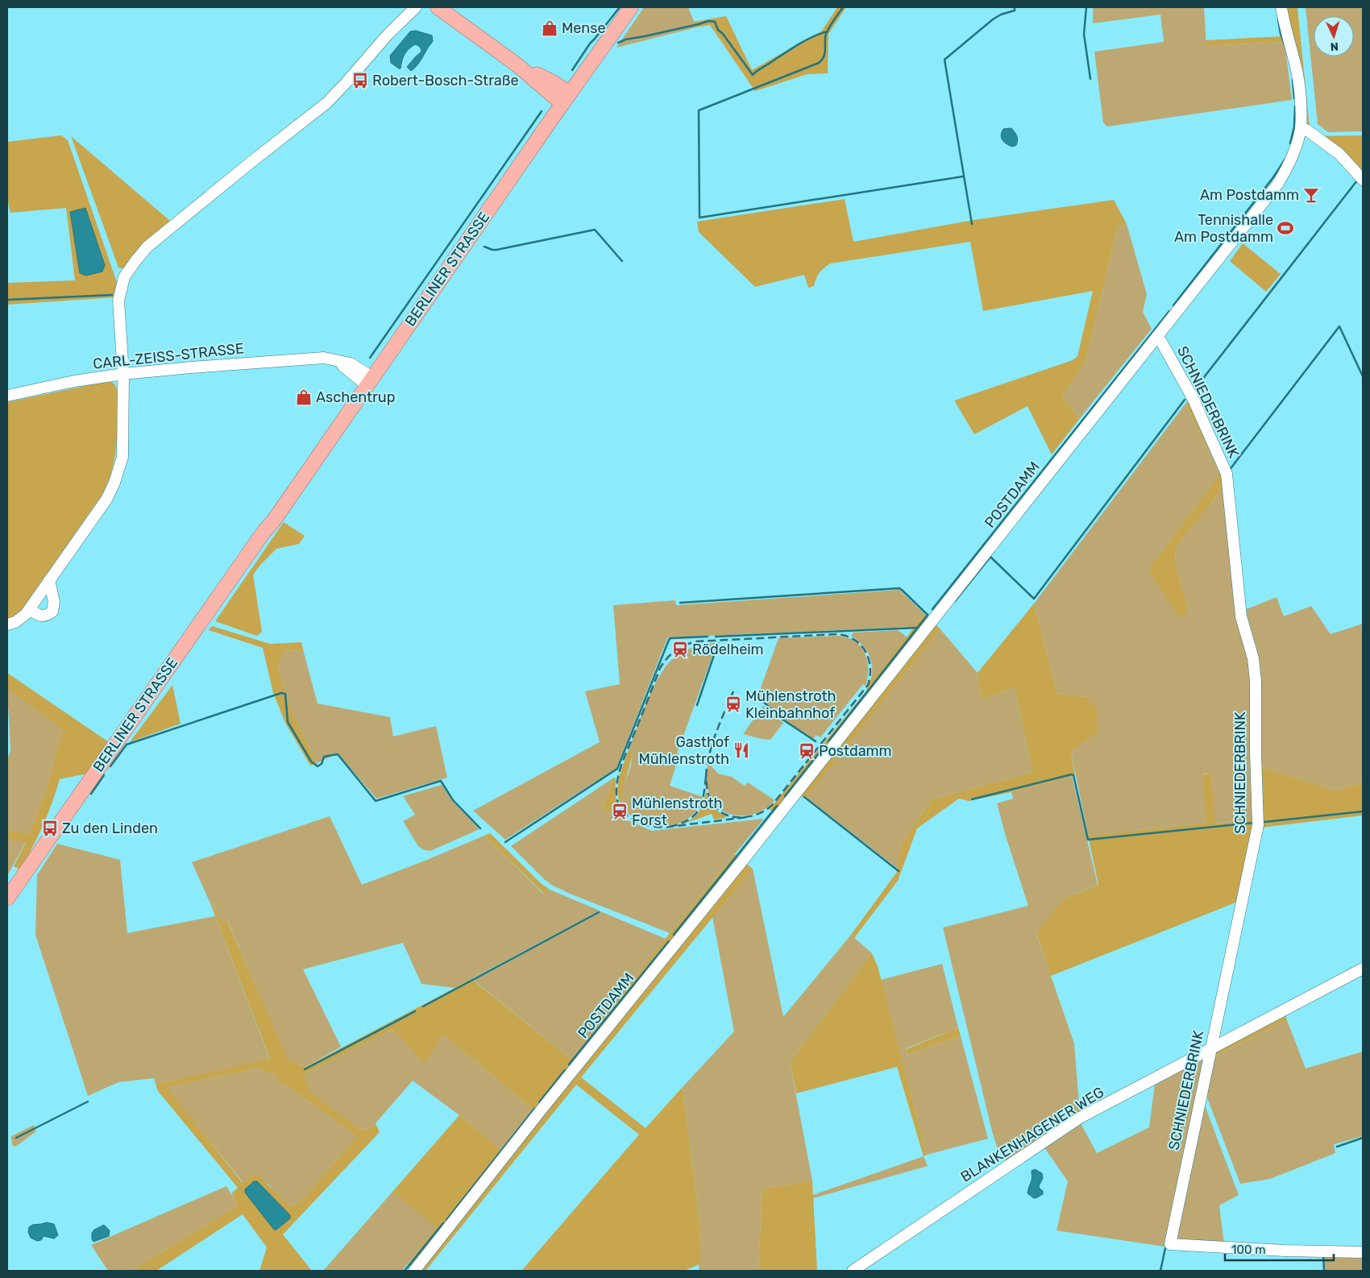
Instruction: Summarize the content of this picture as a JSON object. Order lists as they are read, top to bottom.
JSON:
{
  "streets": {
    "main road": ["BERLINER STRASSE"],
    "street": [
      "CARL-ZEISS-STRASSE",
      "SCHNIEDERBRINK",
      "POSTDAMM",
      "BLANKENHAGENER WEG"
    ]
  },
  "crossings": [
    ["BERLINER STRASSE", "CARL-ZEISS-STRASSE"],
    ["SCHNIEDERBRINK", "POSTDAMM"],
    ["SCHNIEDERBRINK", "BLANKENHAGENER WEG"]
  ],
  "places": {
    "shop": ["Mense", "Aschentrup"],
    "bus stop": ["Robert-Bosch-Straße", "Zu den Linden"],
    "bar": ["Am Postdamm"],
    "sports": ["Tennishalle Am Postdamm"],
    "station": [
      "Rödelheim",
      "Mühlenstroth Kleinbahnhof",
      "Postdamm",
      "Mühlenstroth Forst"
    ],
    "restaurant": ["Gasthof Mühlenstroth"]
  },
  "scale_bar": "100 m",
  "north": "bottom"
}
